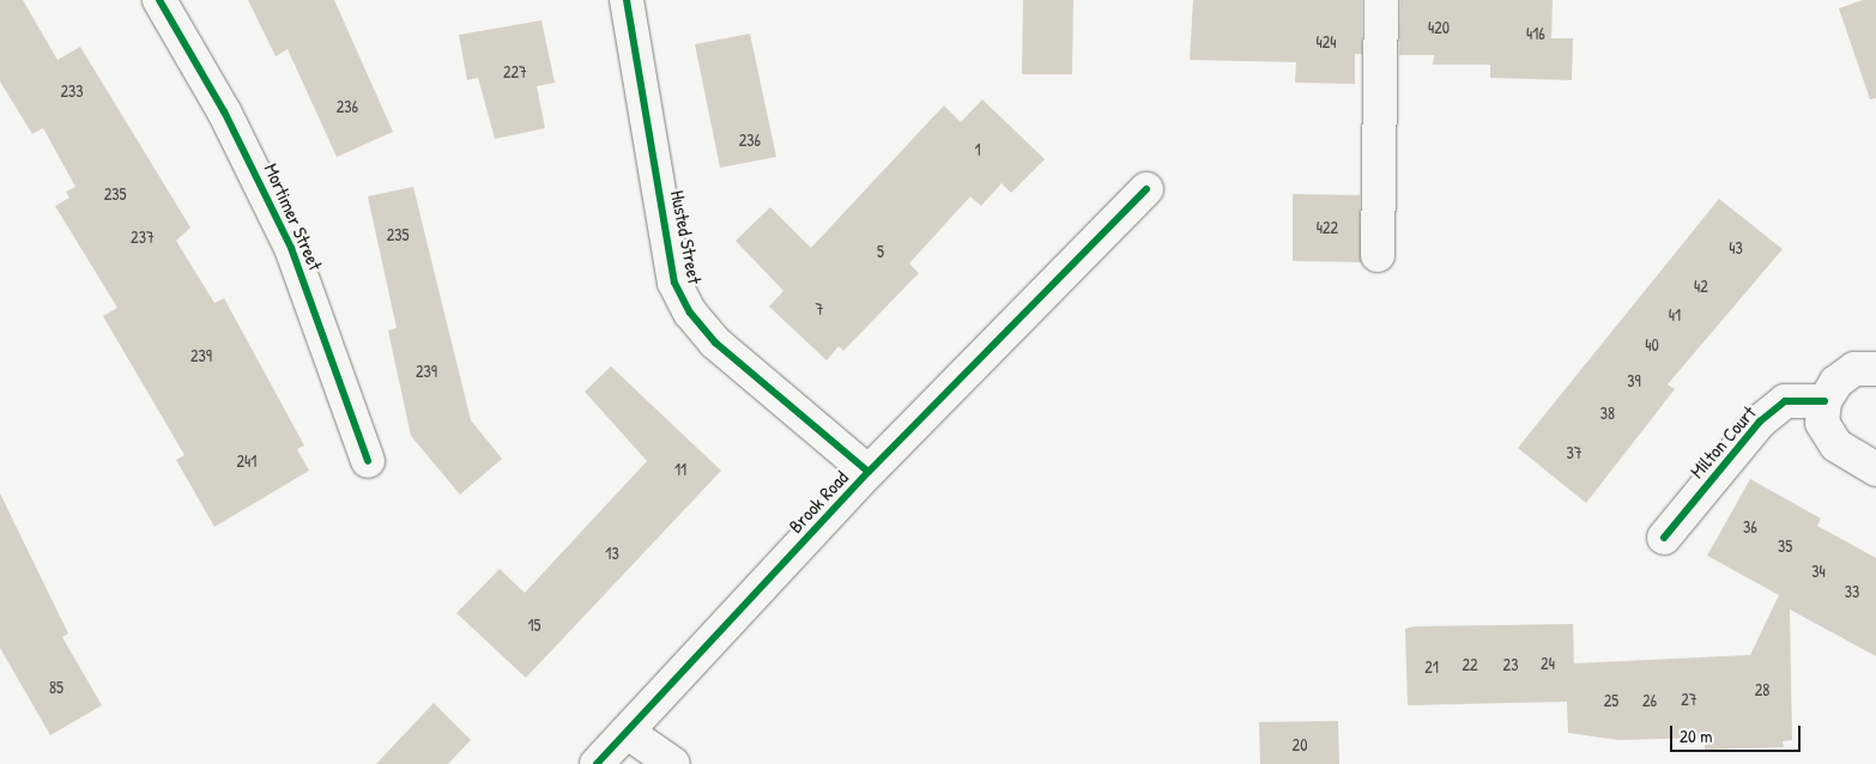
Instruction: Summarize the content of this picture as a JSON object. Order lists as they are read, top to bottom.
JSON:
{
  "streets": {
    "street": [
      "Mortimer Street",
      "Husted Street",
      "Milton Court",
      "Brook Road"
    ]
  },
  "crossings": [
    ["Husted Street", "Brook Road"]
  ],
  "house_numbers": [
    "420",
    "416",
    "424",
    "227",
    "233",
    "236",
    "236",
    "1",
    "235",
    "422",
    "235",
    "237",
    "43",
    "5",
    "42",
    "7",
    "41",
    "40",
    "239",
    "239",
    "39",
    "38",
    "37",
    "241",
    "11",
    "36",
    "35",
    "13",
    "34",
    "33",
    "15",
    "24",
    "22",
    "23",
    "21",
    "85",
    "28",
    "27",
    "25",
    "26",
    "20"
  ],
  "scale_bar": "20 m"
}
